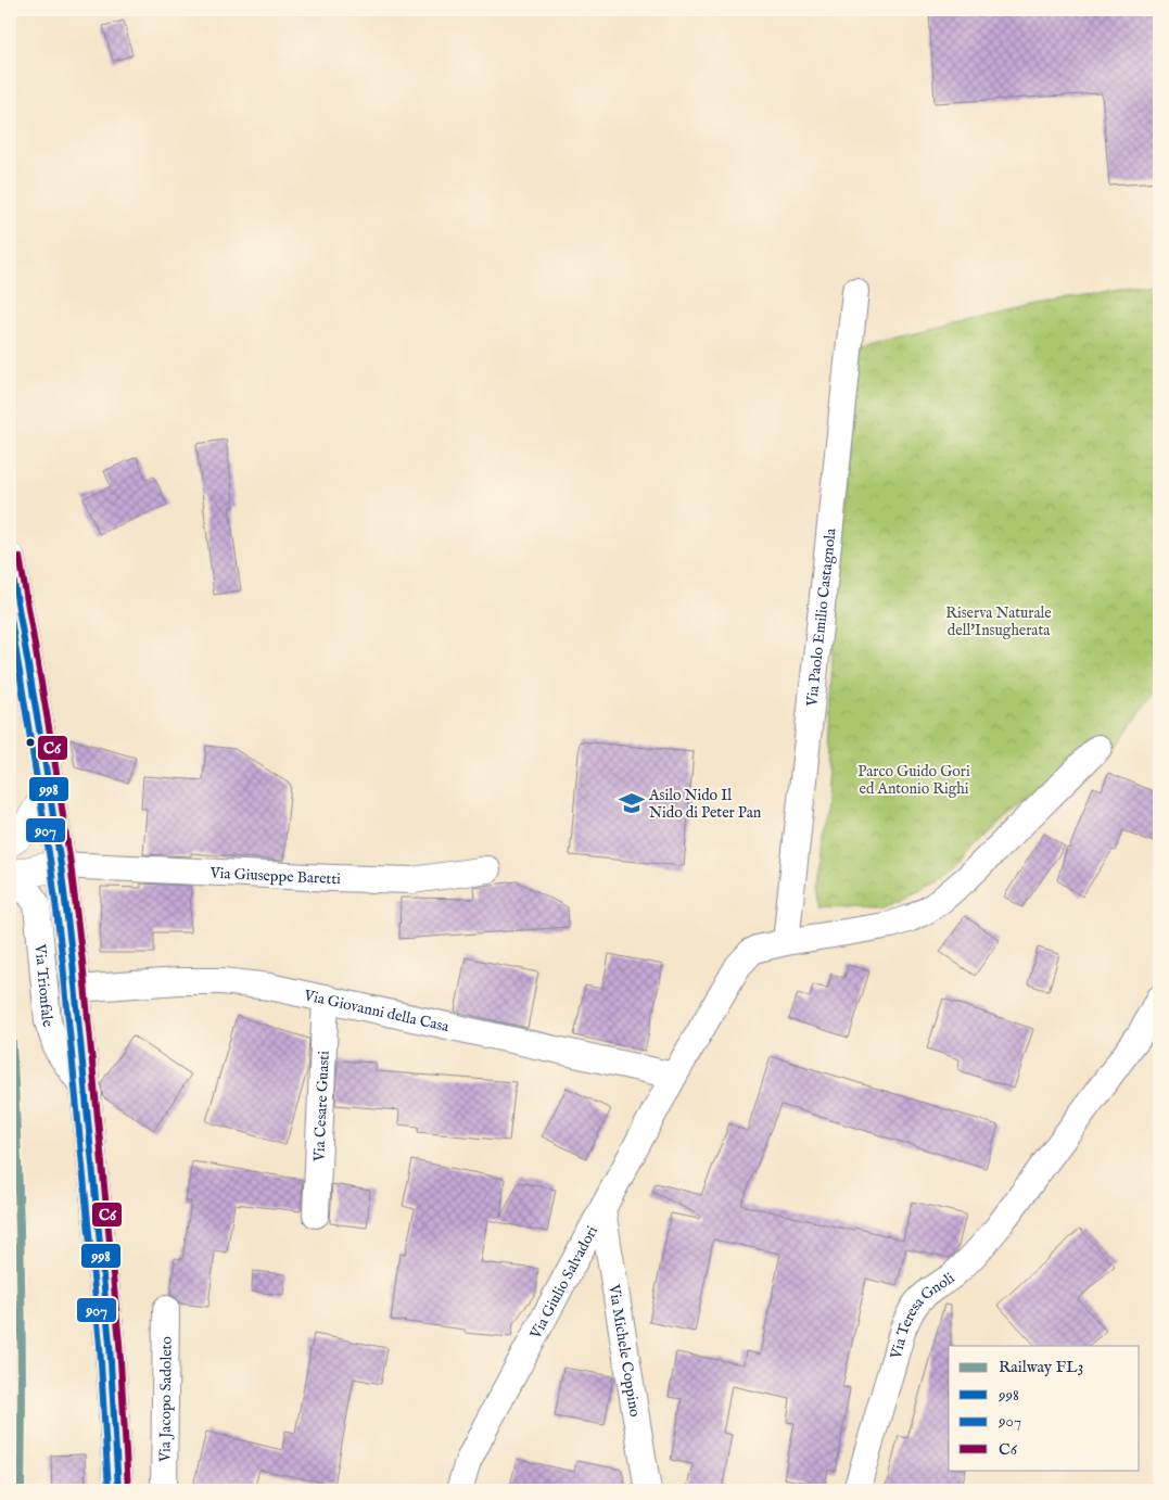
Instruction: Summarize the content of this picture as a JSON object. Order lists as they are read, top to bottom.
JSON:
{
  "streets": {
    "main road": ["Via Trionfale"],
    "street": [
      "Via Paolo Emilio Castagnola",
      "Via Giuseppe Baretti",
      "Via Giovanni della Casa",
      "Via Cesare Guasti",
      "Via Giulio Salvadori",
      "Via Teresa Gnoli",
      "Via Michele Coppino",
      "Via Jacopo Sadoleto"
    ]
  },
  "crossings": [
    ["Via Giuseppe Baretti", "Via Trionfale"],
    ["Via Trionfale", "Via Giovanni della Casa"],
    ["Via Giovanni della Casa", "Via Cesare Guasti"],
    ["Via Giovanni della Casa", "Via Giulio Salvadori"],
    ["Via Giulio Salvadori", "Via Michele Coppino"]
  ],
  "parks": ["Riserva Naturale dell'Insugherata", "Parco Guido Gori ed Antonio Righi"],
  "places": {
    "school or university": ["Asilo Nido Il Nido di Peter Pan"]
  },
  "lines": [
    "transit line C6",
    "transit line 998",
    "transit line 907",
    "rail line FL3"
  ],
  "legend": [
    "Railway FL3",
    "998",
    "907",
    "C6"
  ]
}
